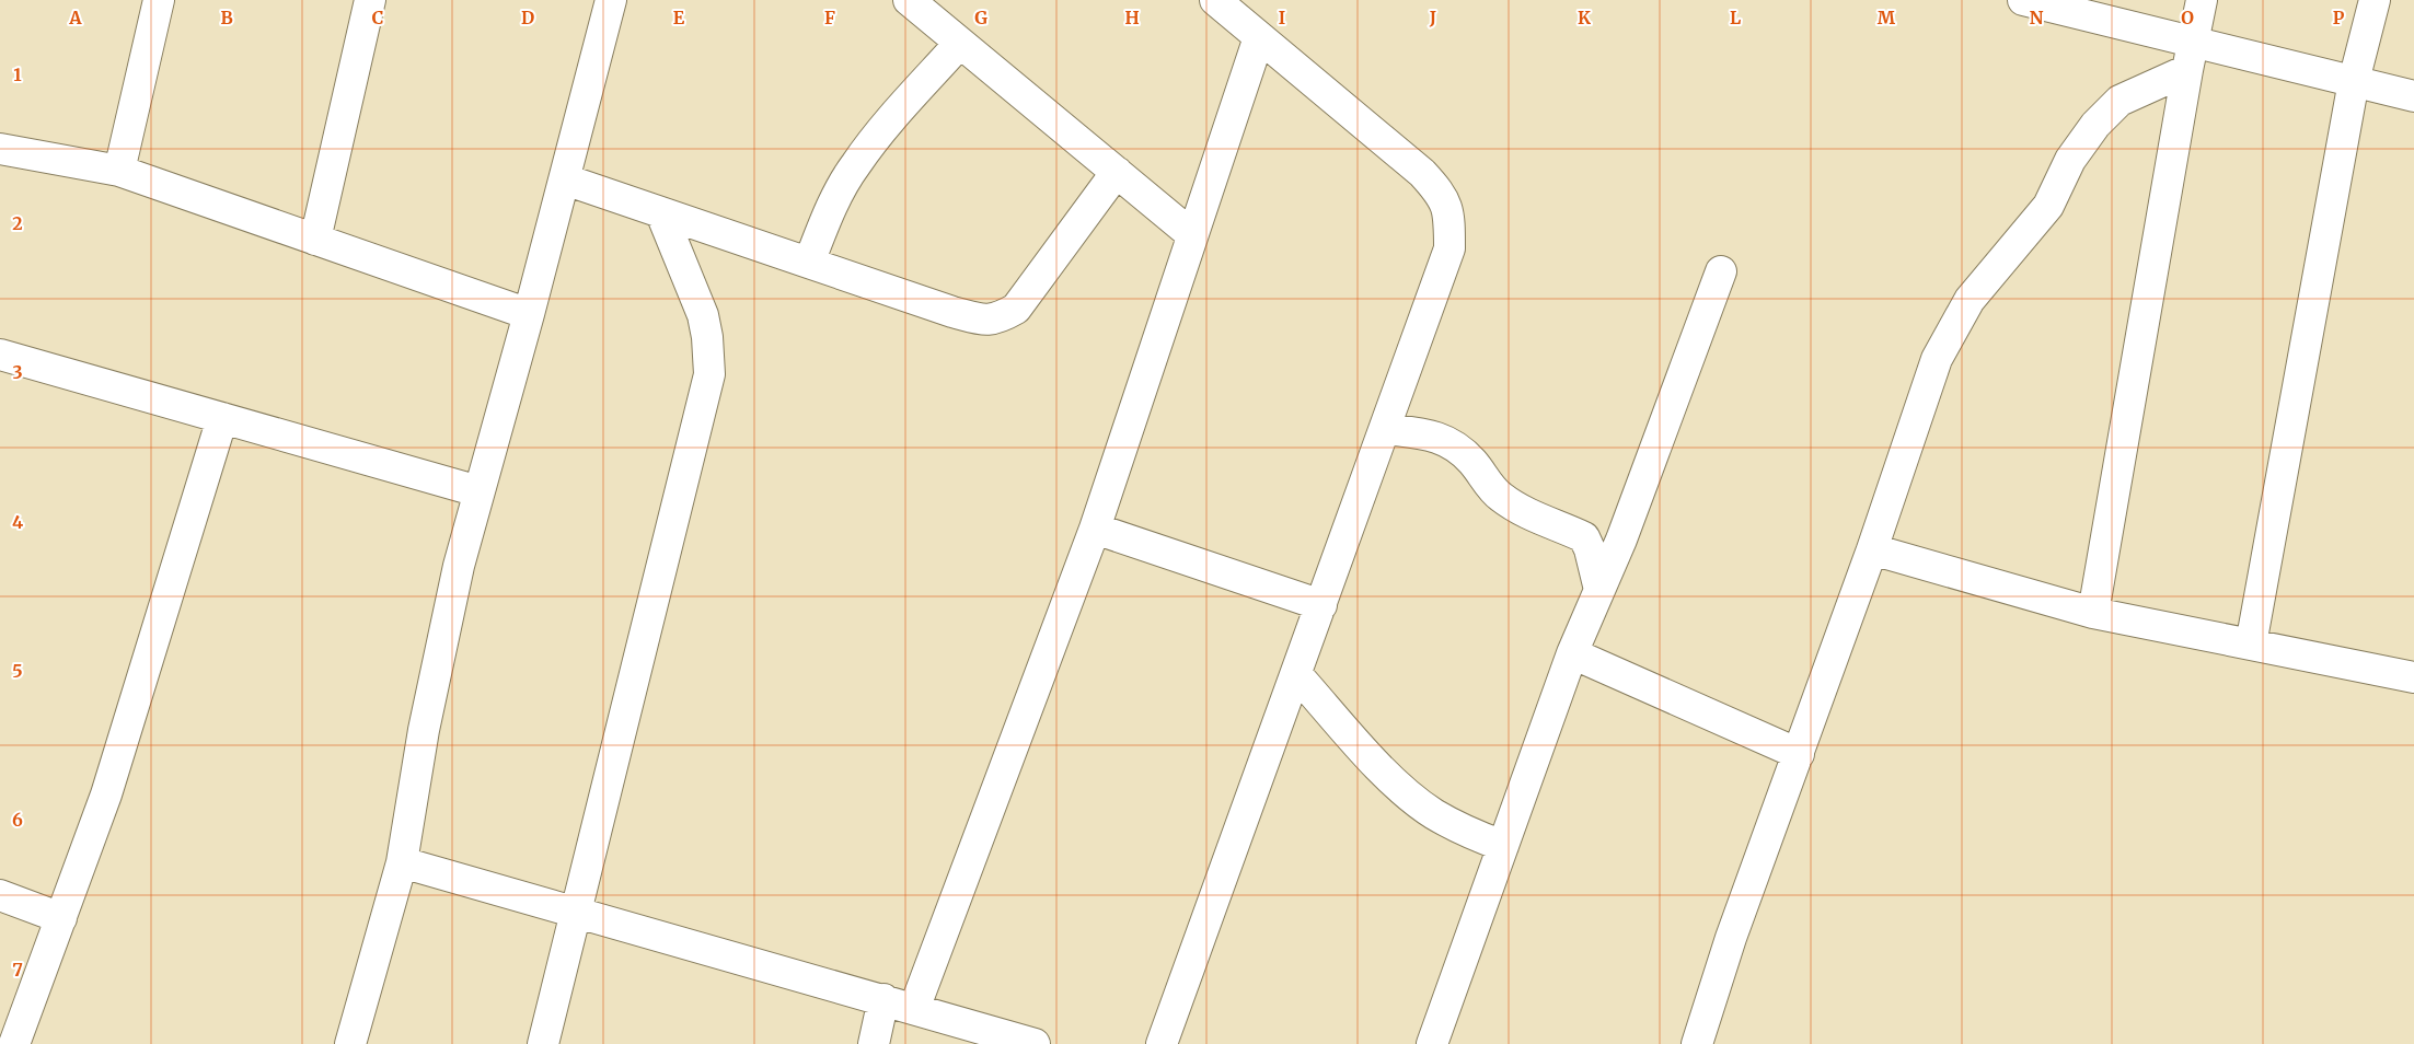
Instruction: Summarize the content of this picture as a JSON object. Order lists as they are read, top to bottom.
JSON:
{
  "grid": {
    "columns": [
      "A",
      "B",
      "C",
      "D",
      "E",
      "F",
      "G",
      "H",
      "I",
      "J",
      "K",
      "L",
      "M",
      "N",
      "O",
      "P"
    ],
    "rows": [
      "1",
      "2",
      "3",
      "4",
      "5",
      "6",
      "7"
    ]
  }
}
